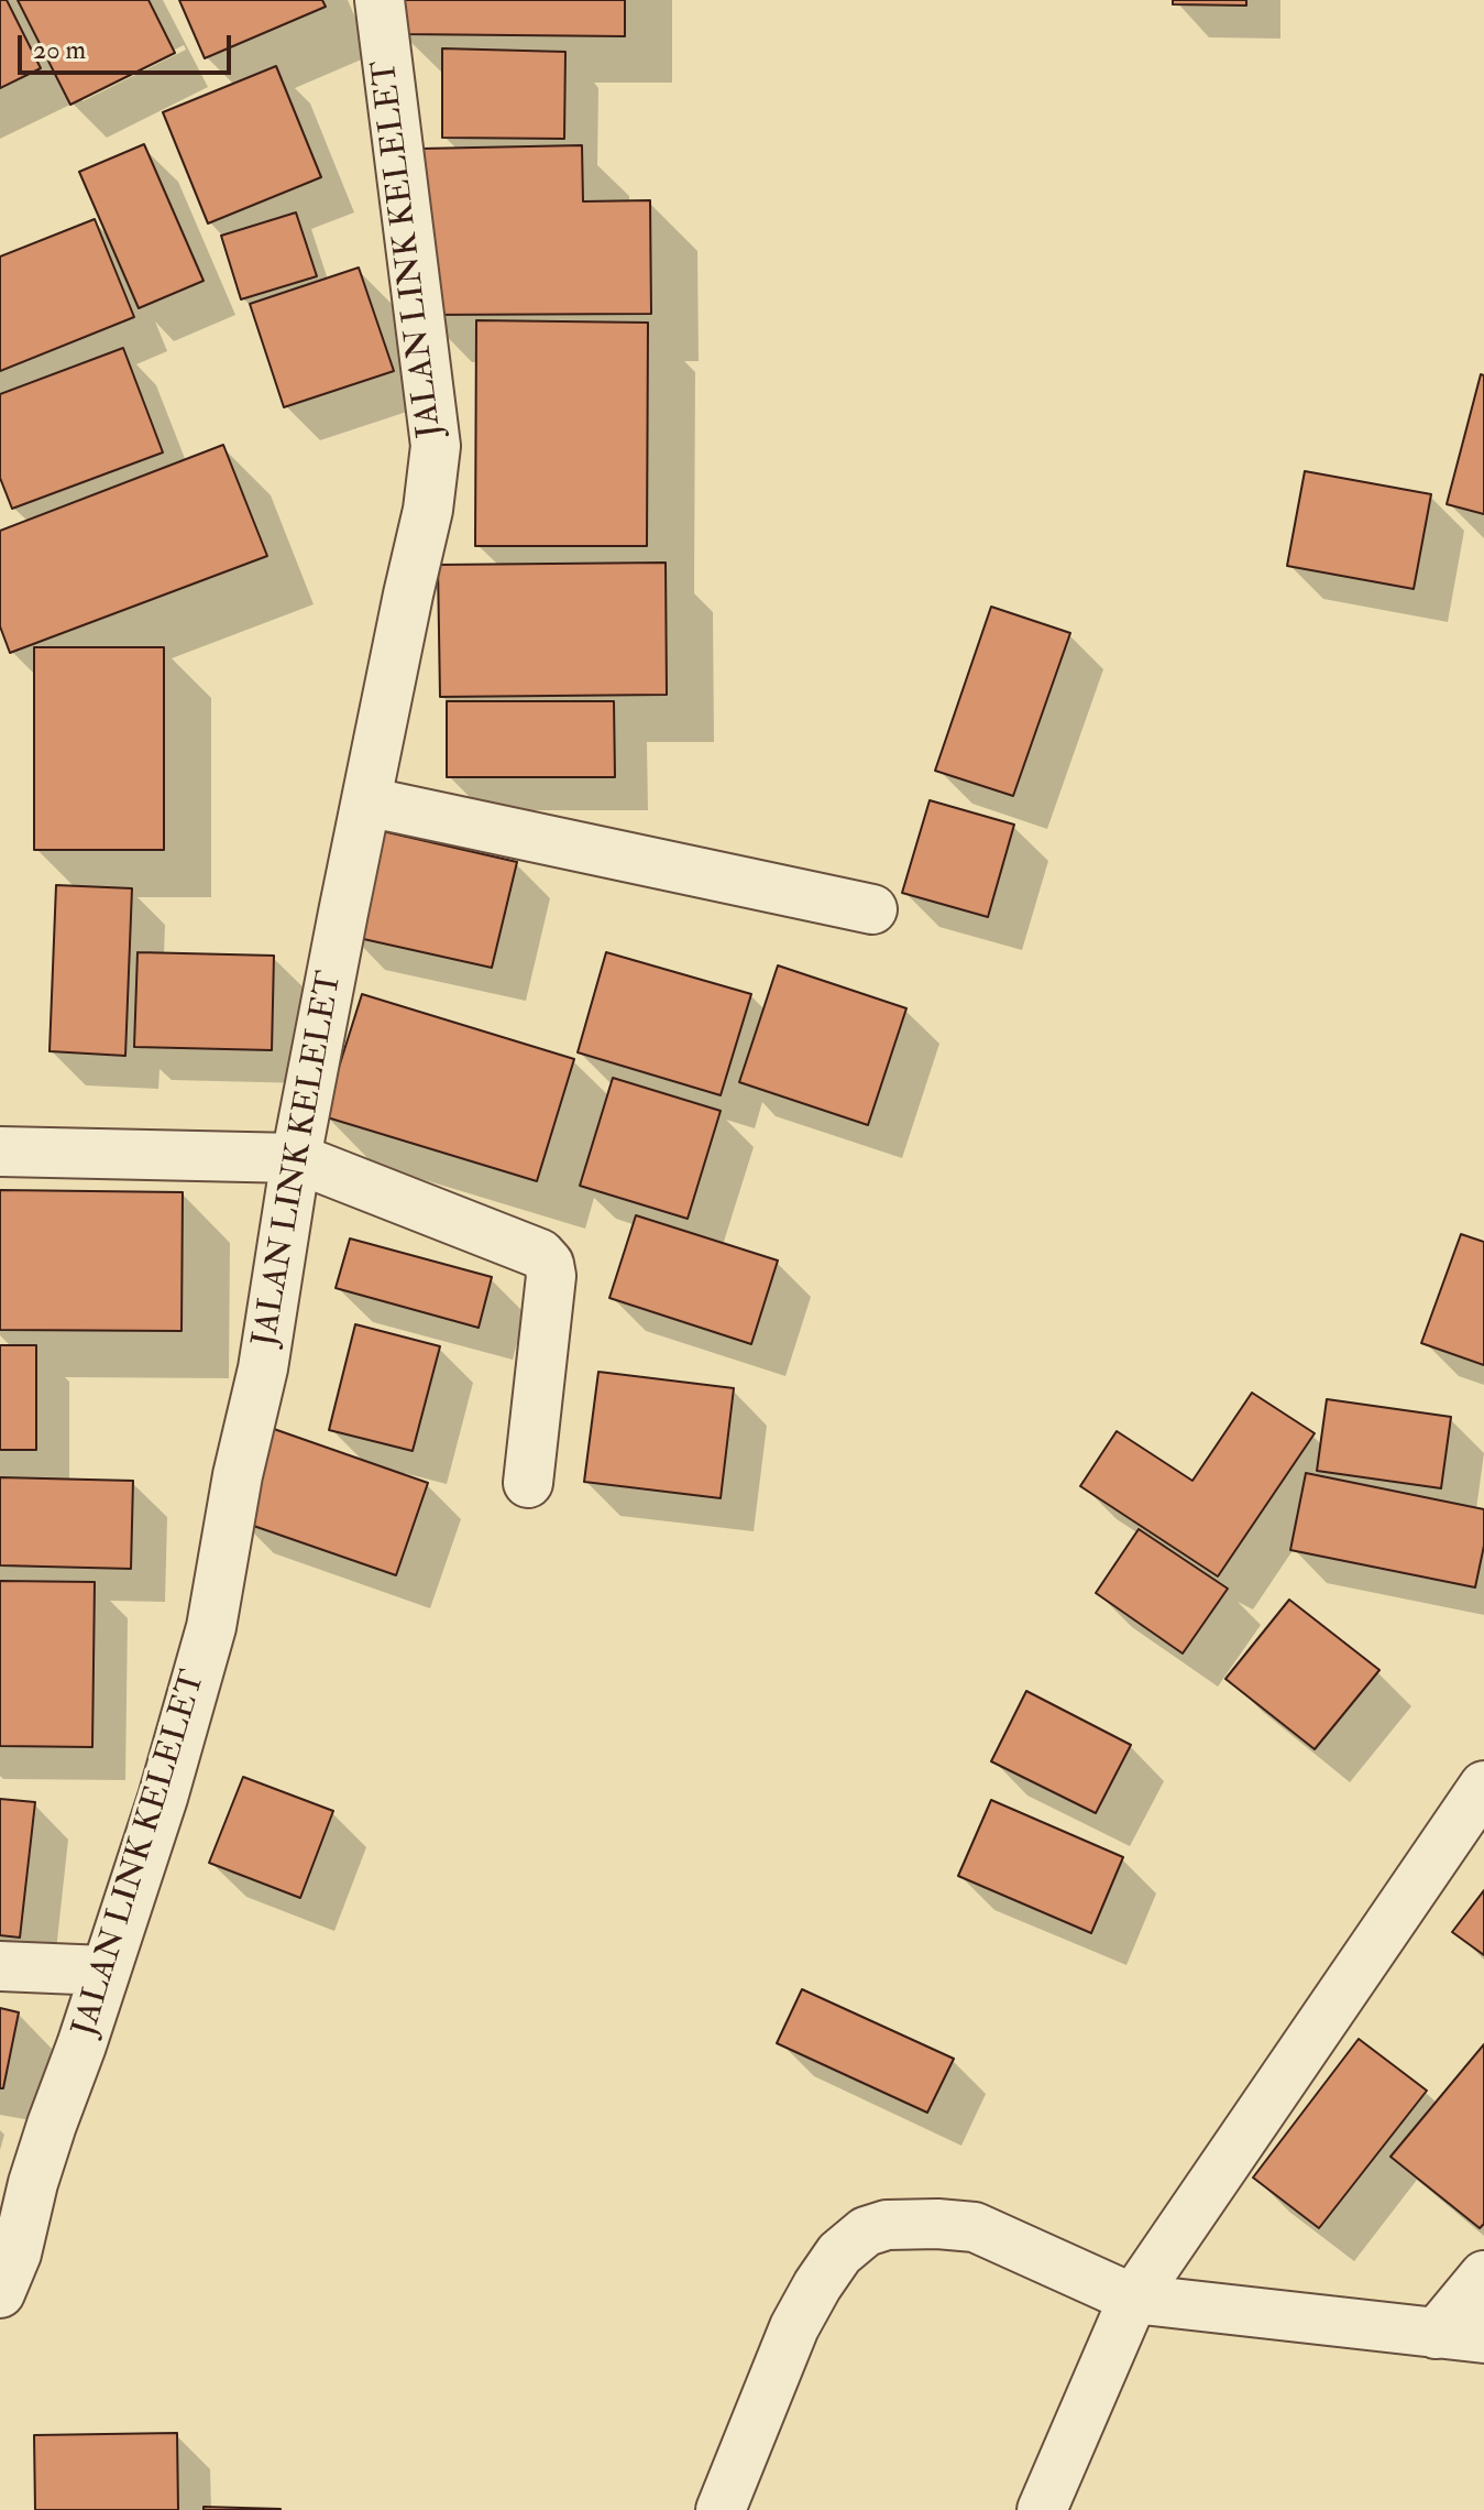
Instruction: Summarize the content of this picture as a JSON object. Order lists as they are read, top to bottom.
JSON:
{
  "streets": {
    "street": ["JALAN LINK KELELET"]
  },
  "scale_bar": "20 m"
}
